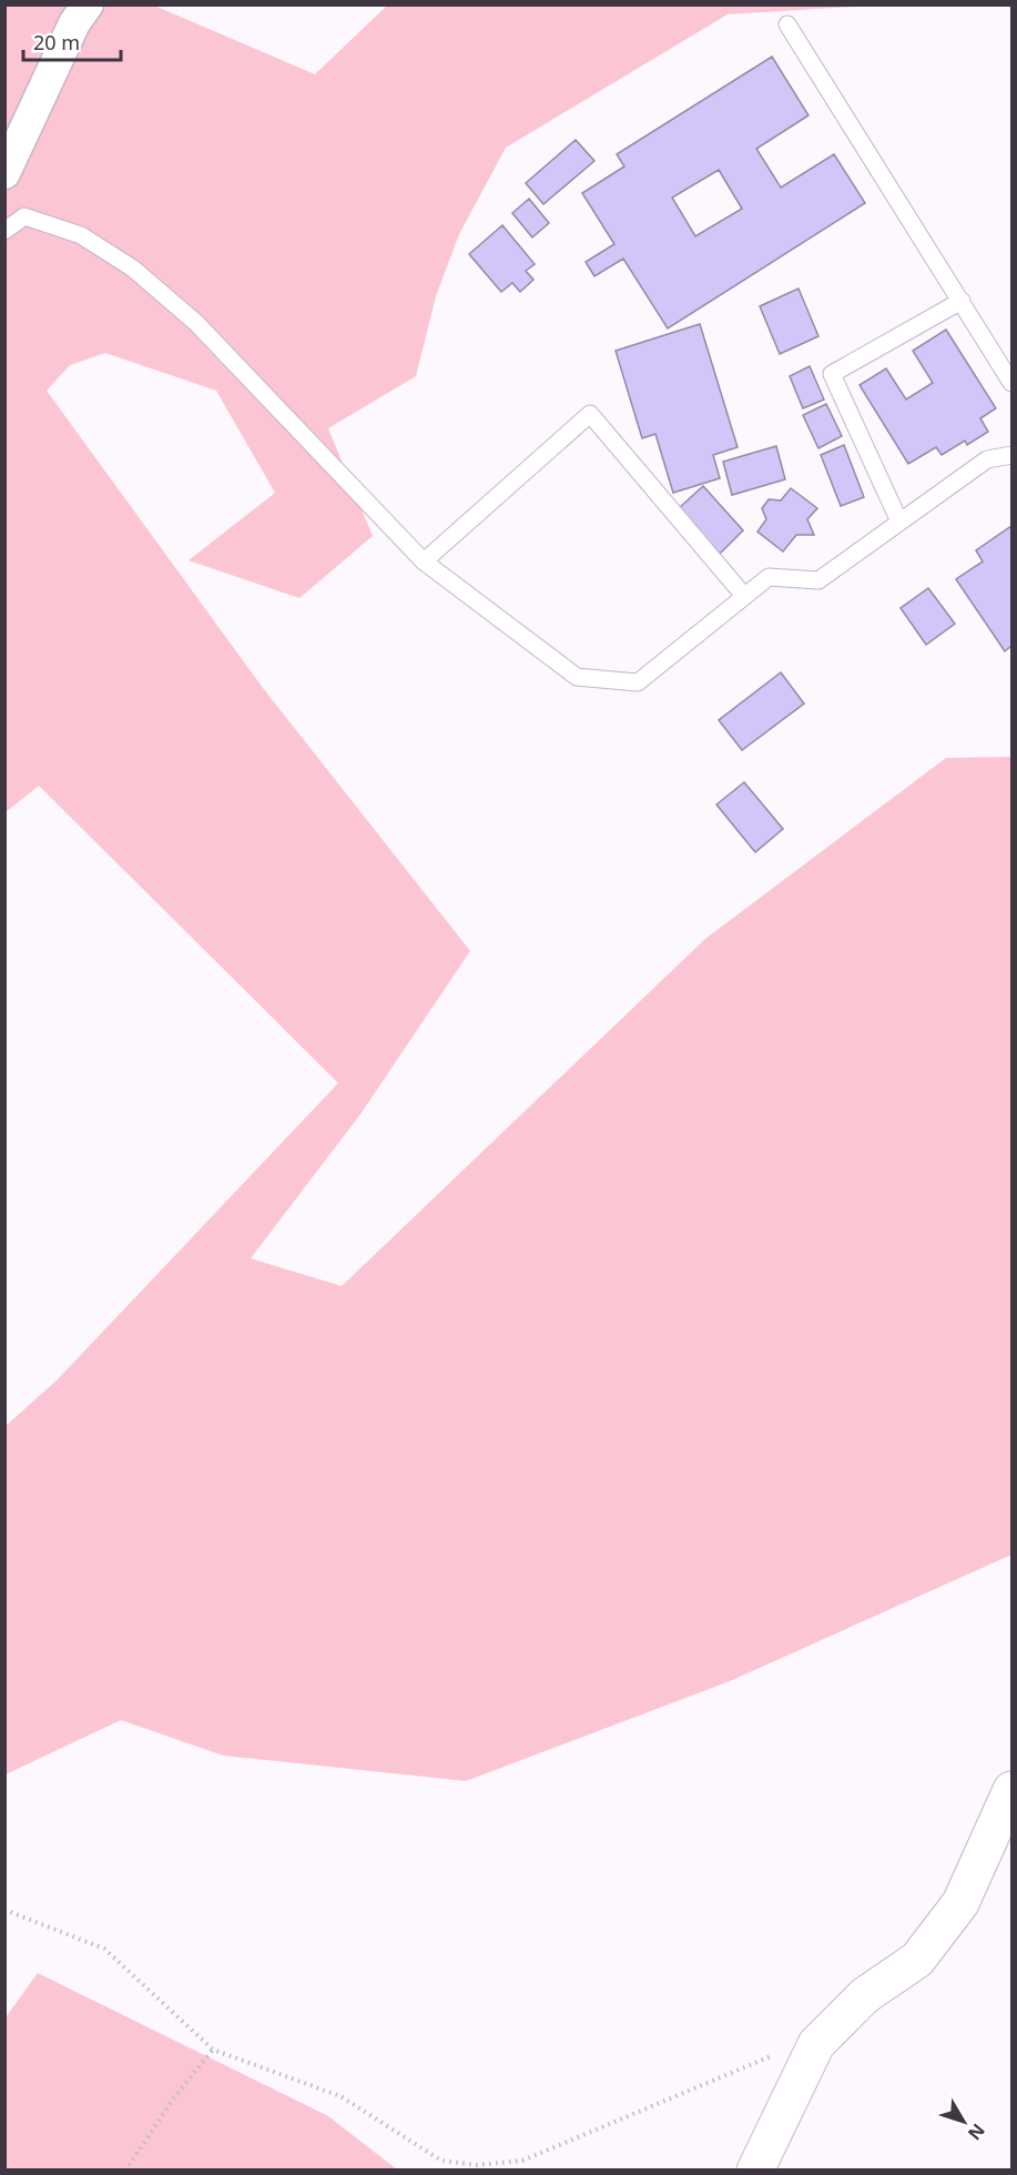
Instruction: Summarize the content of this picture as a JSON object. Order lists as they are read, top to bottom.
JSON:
{
  "scale_bar": "20 m",
  "north": "bottom right"
}
